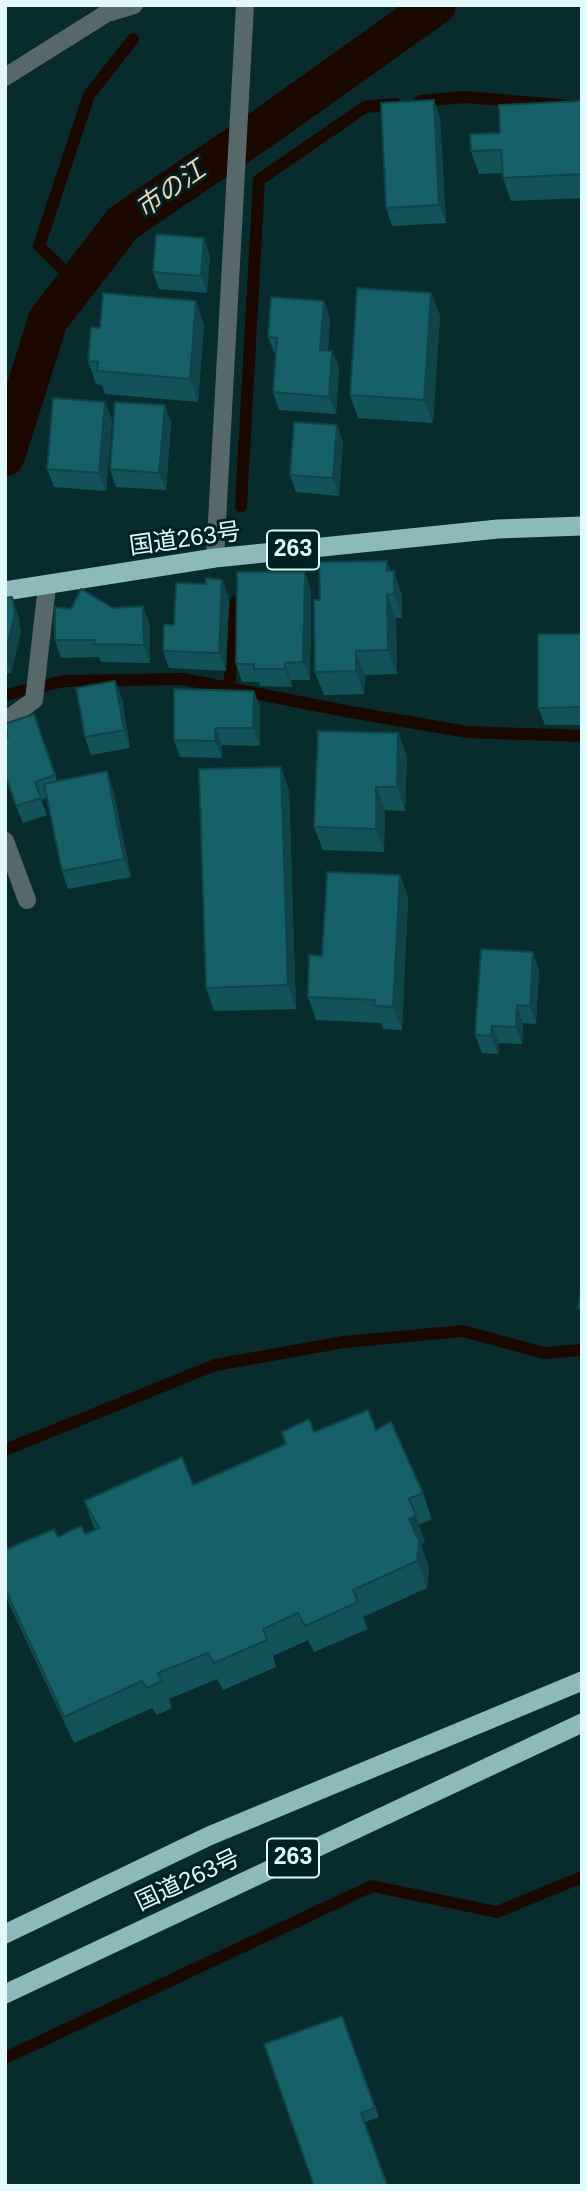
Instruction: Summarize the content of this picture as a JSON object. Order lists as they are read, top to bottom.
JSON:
{
  "streets": {
    "highway": ["国道263号", "263"]
  },
  "water": ["市の江"]
}
